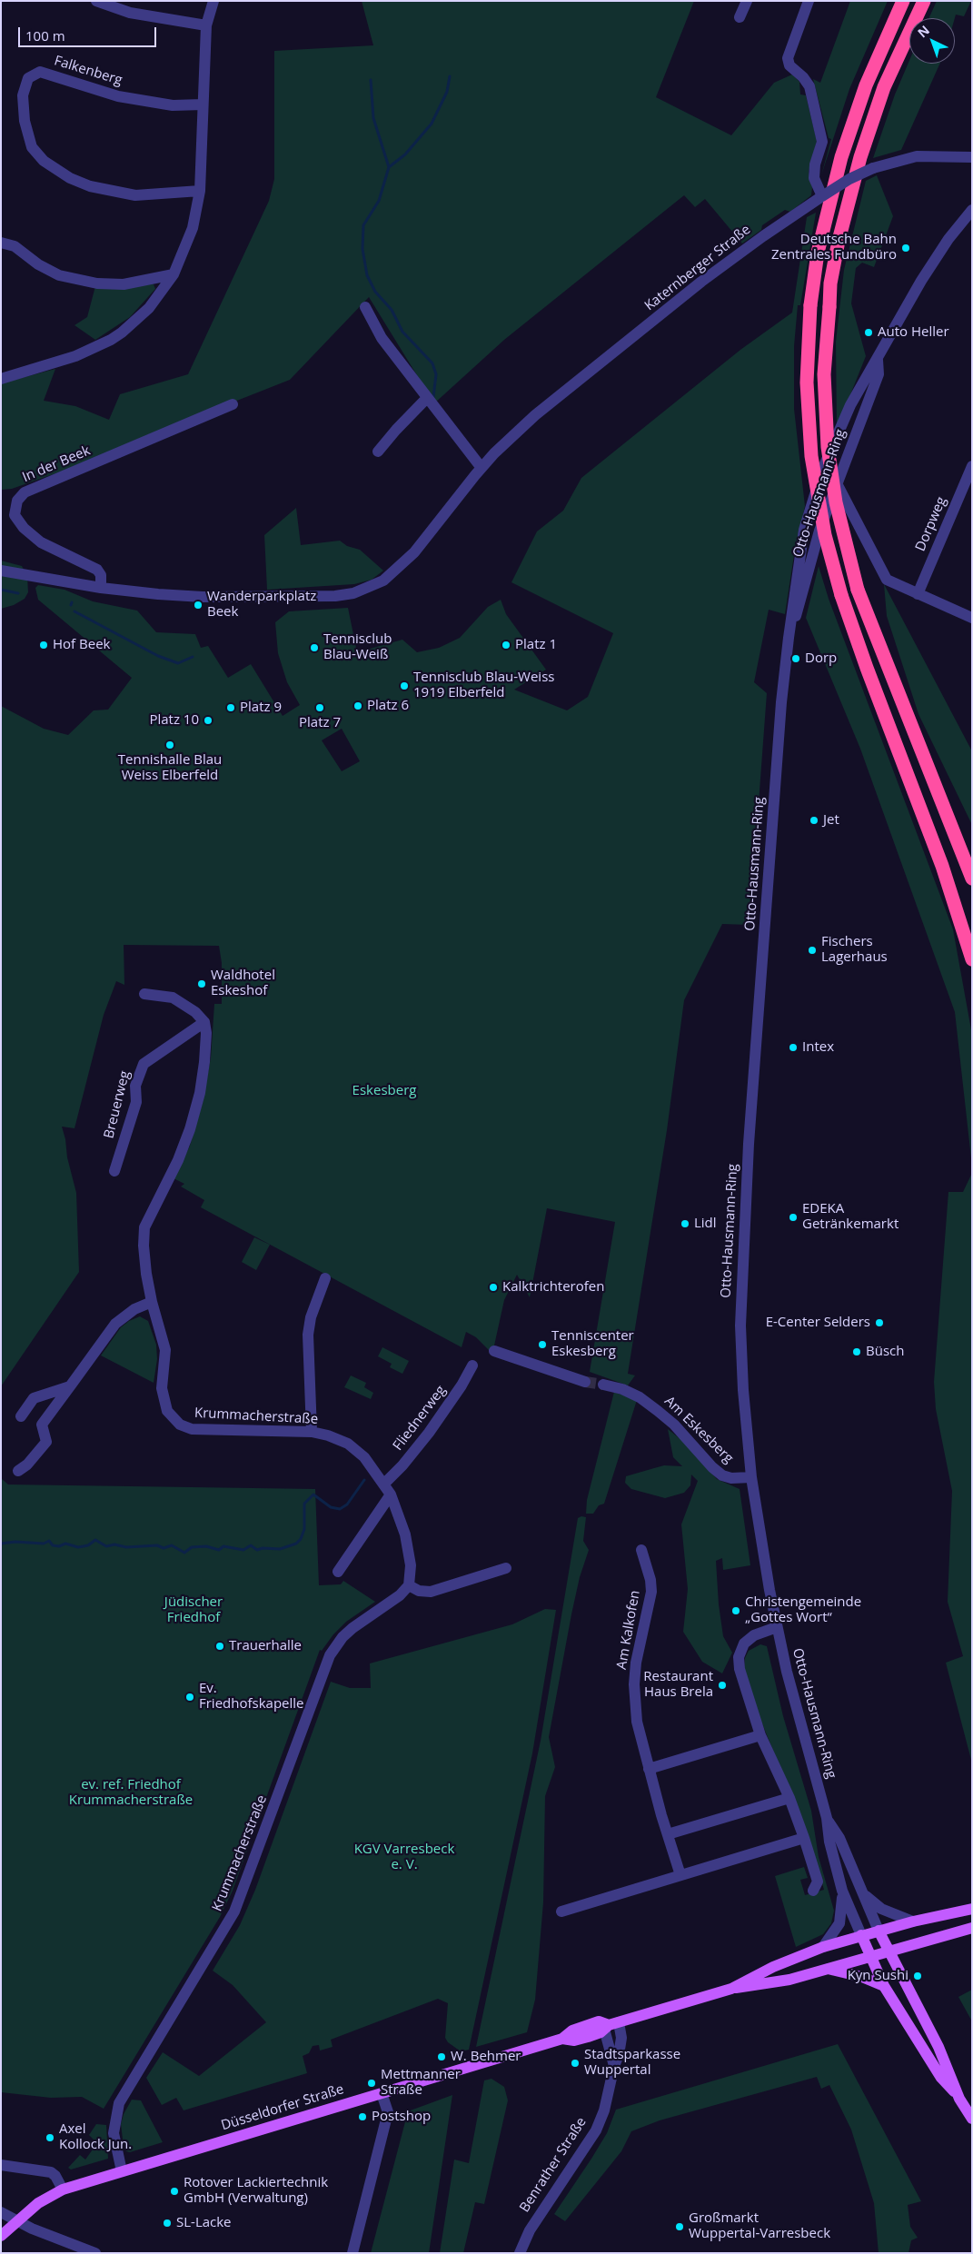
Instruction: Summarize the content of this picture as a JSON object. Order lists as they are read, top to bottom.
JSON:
{
  "streets": {
    "main road": ["Düsseldorfer Straße"],
    "street": [
      "Falkenberg",
      "Katernberger Straße",
      "In der Beek",
      "Otto-Hausmann-Ring",
      "Dorpweg",
      "Breuerweg",
      "Krummacherstraße",
      "Fliednerweg",
      "Am Eskesberg",
      "Am Kalkofen",
      "Benrather Straße"
    ]
  },
  "crossings": [
    ["Katernberger Straße", "In der Beek"],
    ["Otto-Hausmann-Ring", "Am Eskesberg"],
    ["Otto-Hausmann-Ring", "Düsseldorfer Straße"],
    ["Breuerweg", "Krummacherstraße"],
    ["Krummacherstraße", "Fliednerweg"],
    ["Krummacherstraße", "Düsseldorfer Straße"],
    ["Düsseldorfer Straße", "Benrather Straße"]
  ],
  "parks": [
    "Eskesberg",
    "Jüdischer Friedhof",
    "ev. ref. Friedhof Krummacherstraße",
    "KGV Varresbeck e. V."
  ],
  "places": [
    "Deutsche Bahn Zentrales Fundbüro",
    "Auto Heller",
    "Wanderparkplatz Beek",
    "Hof Beek",
    "Platz 1",
    "Tennisclub Blau-Weiß",
    "Dorp",
    "Tennisclub Blau-Weiss 1919 Elberfeld",
    "Platz 6",
    "Platz 9",
    "Platz 7",
    "Platz 10",
    "Tennishalle Blau Weiss Elberfeld",
    "Jet",
    "Fischers Lagerhaus",
    "Waldhotel Eskeshof",
    "Intex",
    "EDEKA Getränkemarkt",
    "Lidl",
    "Kalktrichterofen",
    "E-Center Selders",
    "Tenniscenter Eskesberg",
    "Büsch",
    "Christengemeinde „Gottes Wort“",
    "Trauerhalle",
    "Restaurant Haus Brela",
    "Ev. Friedhofskapelle",
    "Kyn Sushi",
    "W. Behmer",
    "Stadtsparkasse Wuppertal",
    "Mettmanner Straße",
    "Postshop",
    "Axel Kollock Jun.",
    "Rotover Lackiertechnik GmbH (Verwaltung)",
    "SL-Lacke",
    "Großmarkt Wuppertal-Varresbeck"
  ],
  "scale_bar": "100 m",
  "north": "top left"
}
